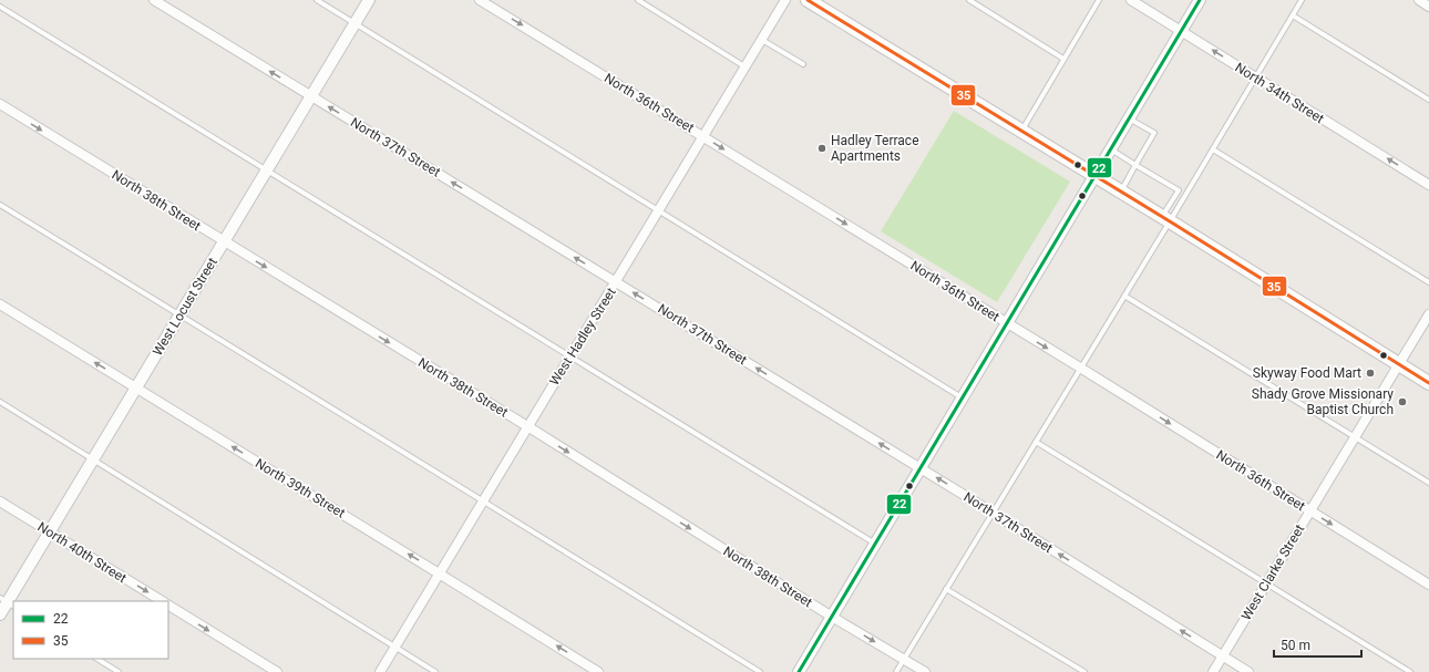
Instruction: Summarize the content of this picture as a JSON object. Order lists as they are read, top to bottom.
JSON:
{
  "streets": {
    "street": [
      "North 34th Street",
      "North 36th Street",
      "North 37th Street",
      "North 38th Street",
      "West Locust Street",
      "West Hadley Street",
      "North 39th Street",
      "North 40th Street",
      "West Clarke Street"
    ]
  },
  "crossings": [
    ["North 36th Street", "West Hadley Street"],
    ["North 36th Street", "West Clarke Street"],
    ["North 37th Street", "West Locust Street"],
    ["North 37th Street", "West Hadley Street"],
    ["North 37th Street", "West Clarke Street"],
    ["North 38th Street", "West Locust Street"],
    ["North 38th Street", "West Hadley Street"],
    ["West Locust Street", "North 39th Street"],
    ["West Locust Street", "North 40th Street"],
    ["West Hadley Street", "North 39th Street"]
  ],
  "one_way": [
    "North 34th Street",
    "North 36th Street",
    "North 37th Street",
    "North 38th Street",
    "North 39th Street",
    "North 40th Street"
  ],
  "places": ["Hadley Terrace Apartments", "Skyway Food Mart", "Shady Grove Missionary Baptist Church"],
  "lines": ["transit line 22", "transit line 35"],
  "legend": ["22", "35"],
  "scale_bar": "50 m"
}
